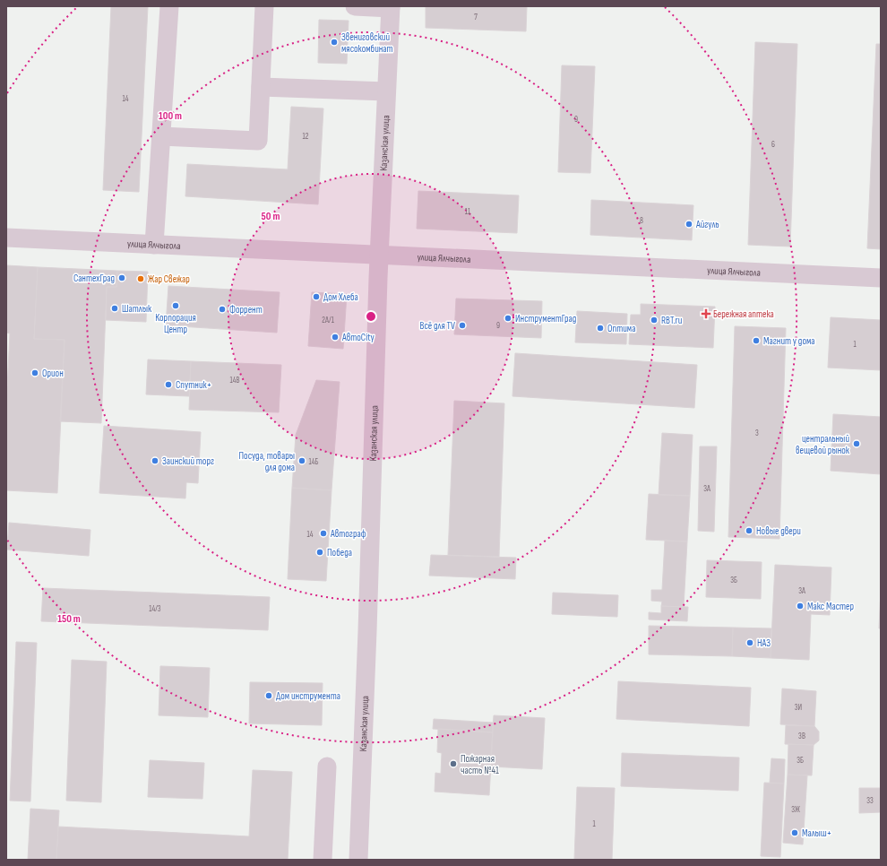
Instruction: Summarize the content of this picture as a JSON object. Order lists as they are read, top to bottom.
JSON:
{
  "streets": {
    "street": ["Казанская улица", "улица Ялчыгола"]
  },
  "crossings": [
    ["Казанская улица", "улица Ялчыгола"]
  ],
  "places": {
    "other": [
      "Звениговский мясокомбинат",
      "Айгуль",
      "СантехГрад",
      "Жар Свежар",
      "Дом Хлеба",
      "Корпорация Центр",
      "Шатлык",
      "Форрент",
      "ИнструментГрад",
      "RBT.ru",
      "Всё для TV",
      "Оптима",
      "АвтоCity",
      "Магнит у дома",
      "Орион",
      "Спутник+",
      "центральный вещевой рынок",
      "Заинский торг",
      "Посуда, товары для дома",
      "Новые двери",
      "Автограф",
      "Победа",
      "Макс Мастер",
      "НАЗ",
      "Дом инструмента",
      "Пожарная часть №41",
      "Малыш+"
    ],
    "health": ["Бережная аптека"]
  },
  "house_numbers": [
    "7",
    "14",
    "9",
    "12",
    "6",
    "11",
    "8",
    "2А/1",
    "9",
    "1",
    "14В",
    "3",
    "14Б",
    "3А",
    "14",
    "3Б",
    "3А",
    "14/3",
    "3И",
    "3В",
    "3Б",
    "33",
    "3Ж",
    "1"
  ],
  "rings": ["100 m", "50 m", "150 m"]
}
